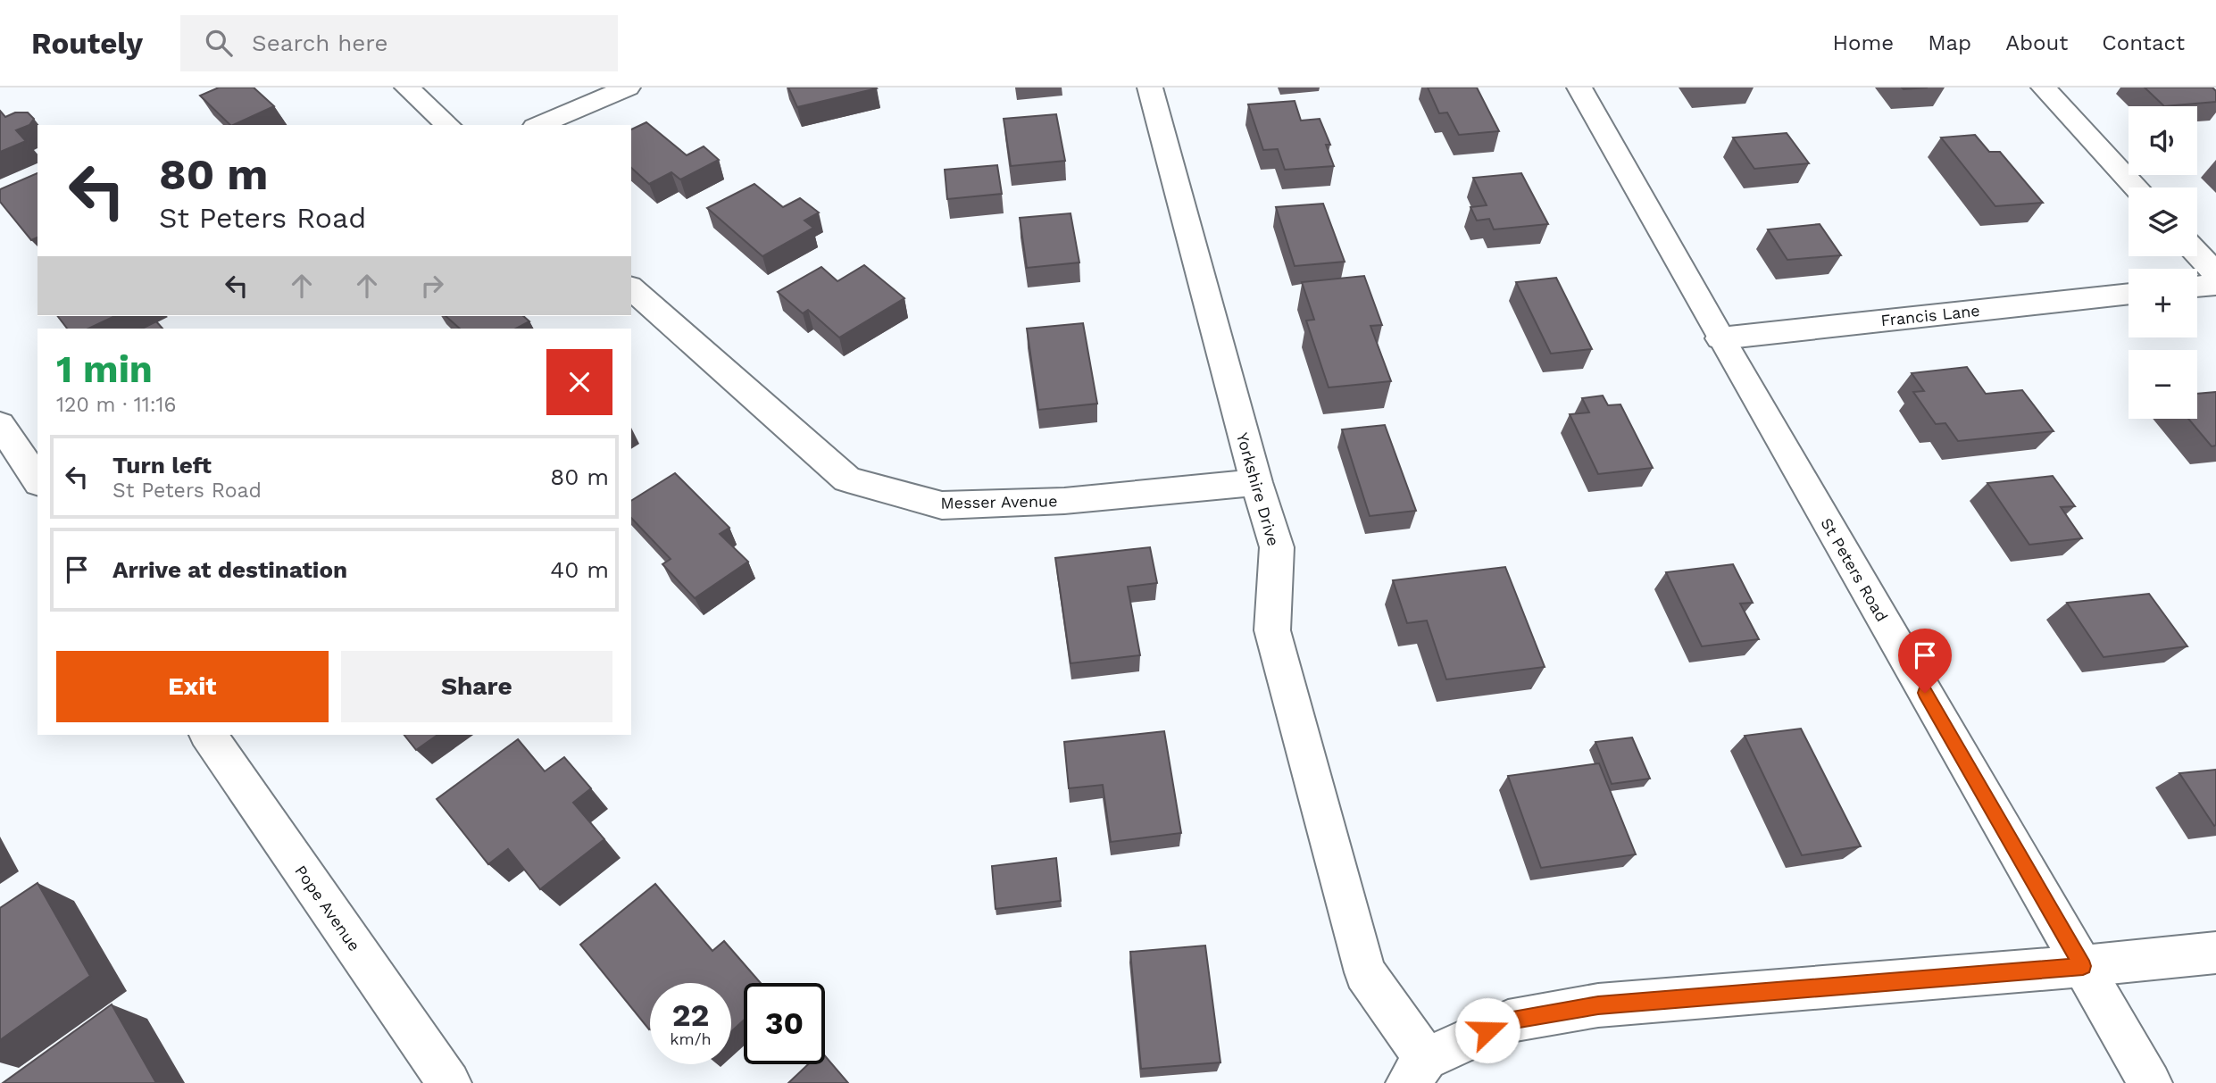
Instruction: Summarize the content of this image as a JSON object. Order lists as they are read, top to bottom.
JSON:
{
  "streets": {
    "street": [
      "Francis Lane",
      "Yorkshire Drive",
      "Messer Avenue",
      "St Peters Road",
      "Pope Avenue"
    ]
  },
  "crossings": [
    ["Francis Lane", "St Peters Road"],
    ["Yorkshire Drive", "Messer Avenue"]
  ],
  "page": {
    "header": "Routely",
    "search": "Search here",
    "nav": [
      "Home",
      "Map",
      "About",
      "Contact"
    ],
    "map_buttons": ["+", "−"],
    "turn": ["80 m", "St Peters Road"],
    "heading": ["1 min", "120 m · 11:16"],
    "list": [
      {
        "name": "Turn left",
        "note": "St Peters Road",
        "value": "80 m"
      },
      {
        "name": "Arrive at destination",
        "value": "40 m"
      }
    ],
    "buttons": ["Exit", "Share"],
    "speed": "22 km/h",
    "limit": "30"
  }
}
